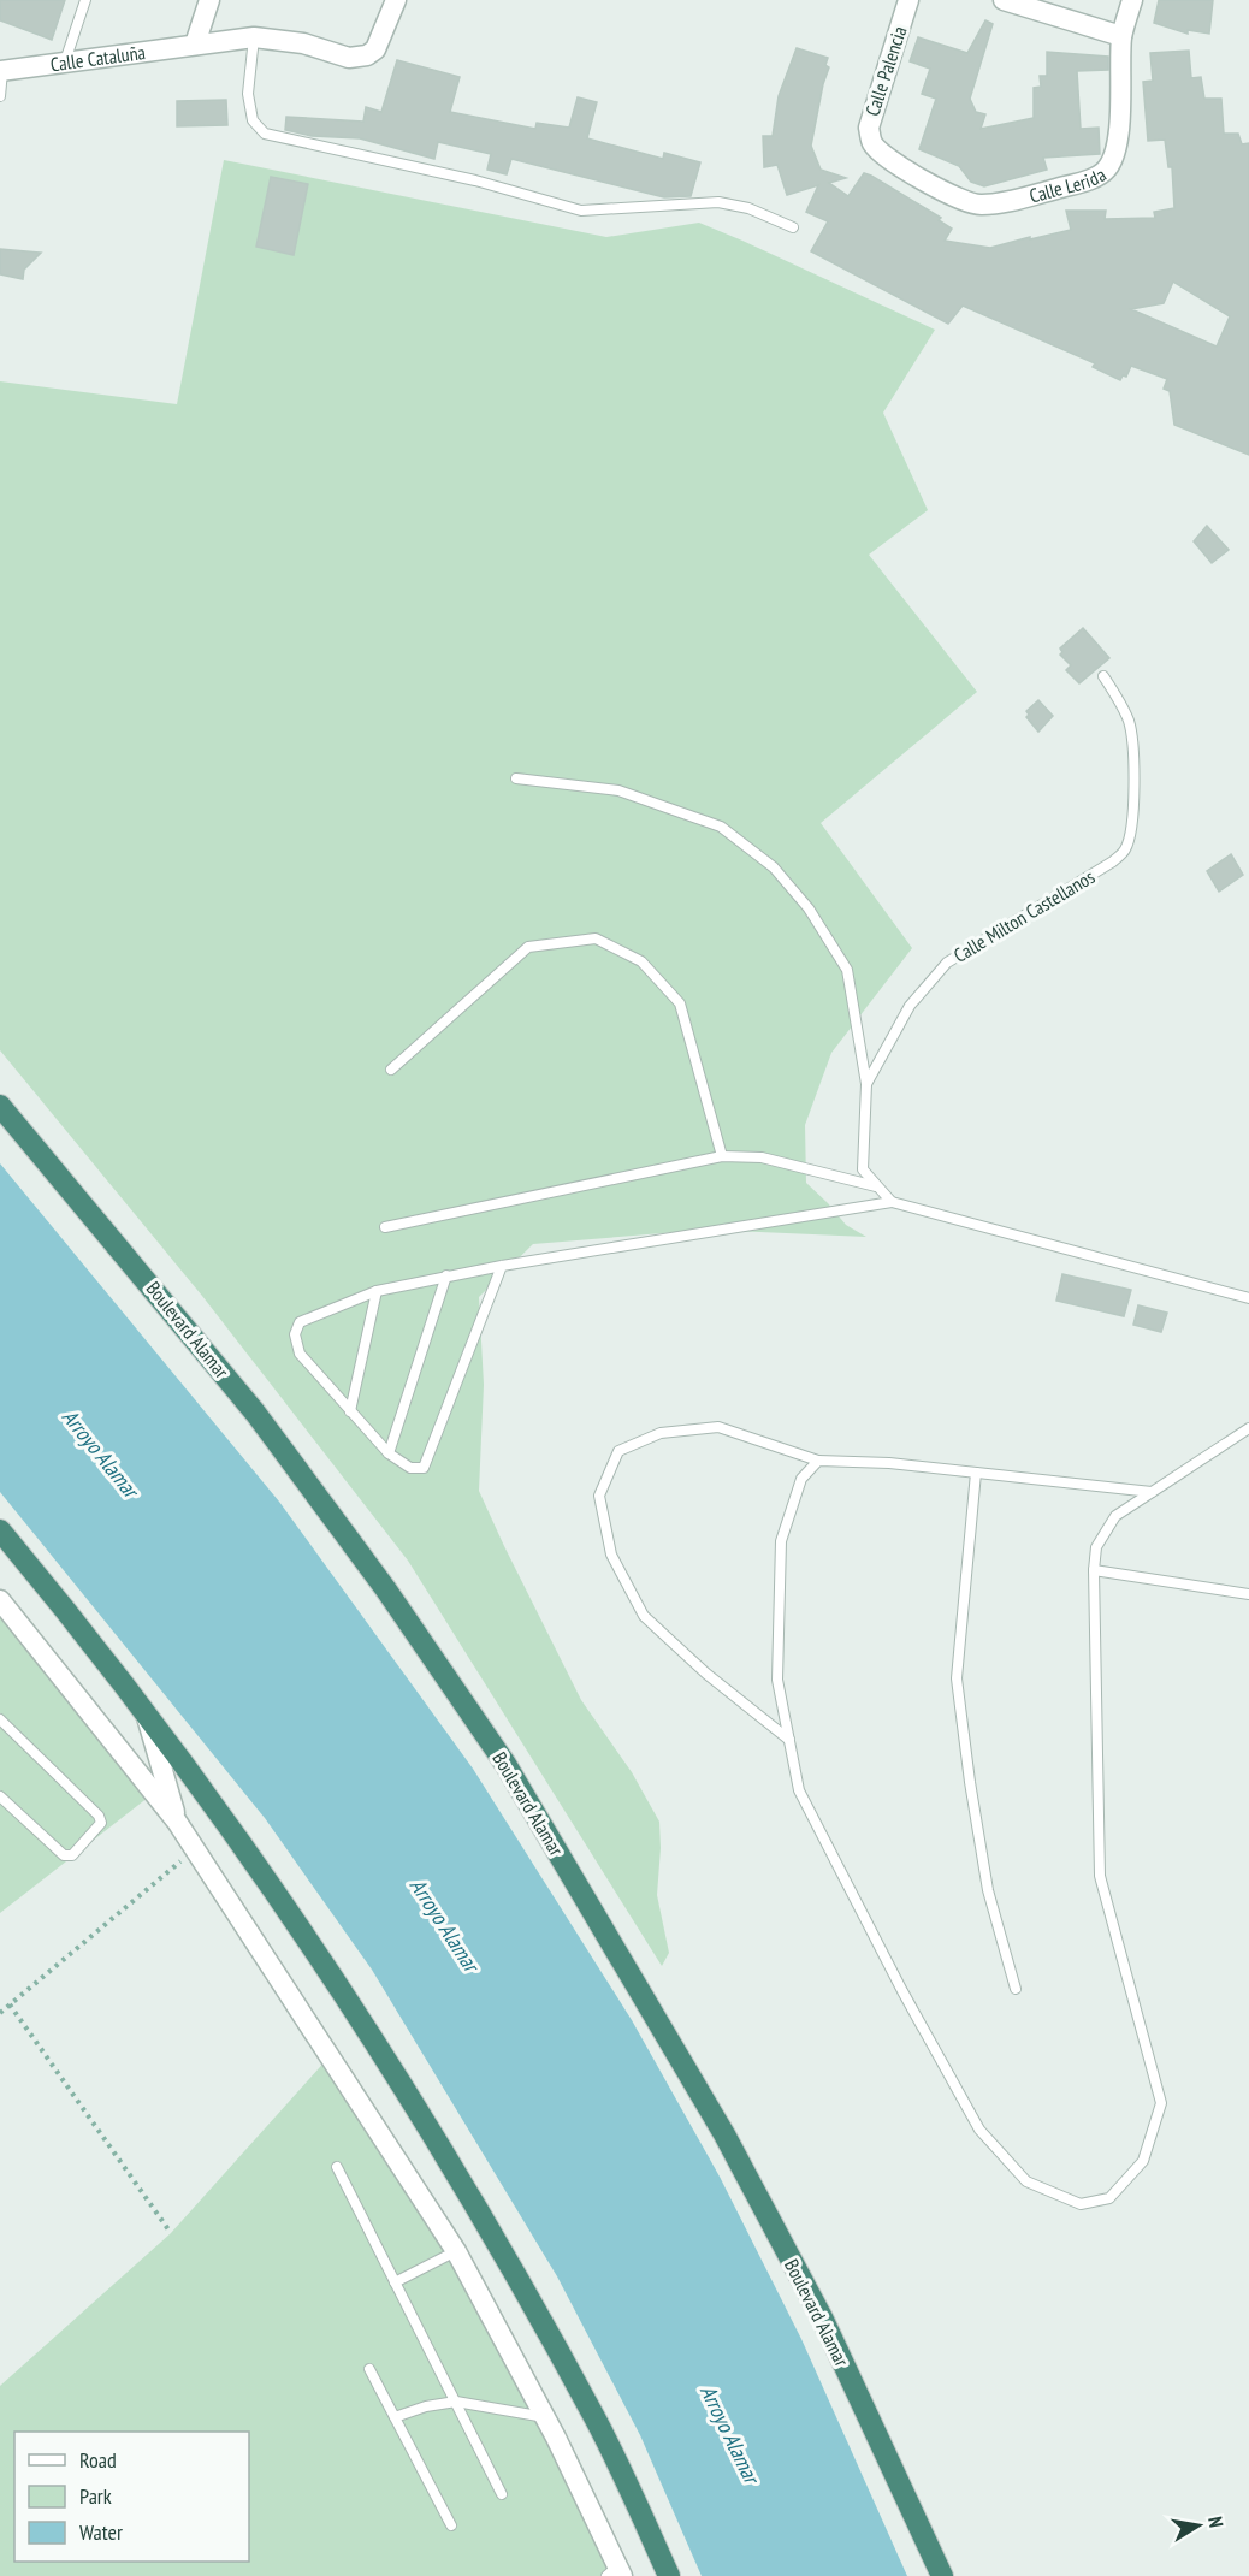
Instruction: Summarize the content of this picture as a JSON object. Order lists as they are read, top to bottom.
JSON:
{
  "streets": {
    "highway": ["Boulevard Alamar"],
    "street": ["Calle Cataluña", "Calle Palencia", "Calle Lerida"],
    "lane": ["Calle Milton Castellanos"]
  },
  "crossings": [
    ["Calle Palencia", "Calle Lerida"]
  ],
  "water": ["Arroyo Alamar"],
  "legend": ["Road", "Park", "Water"],
  "north": "right"
}
